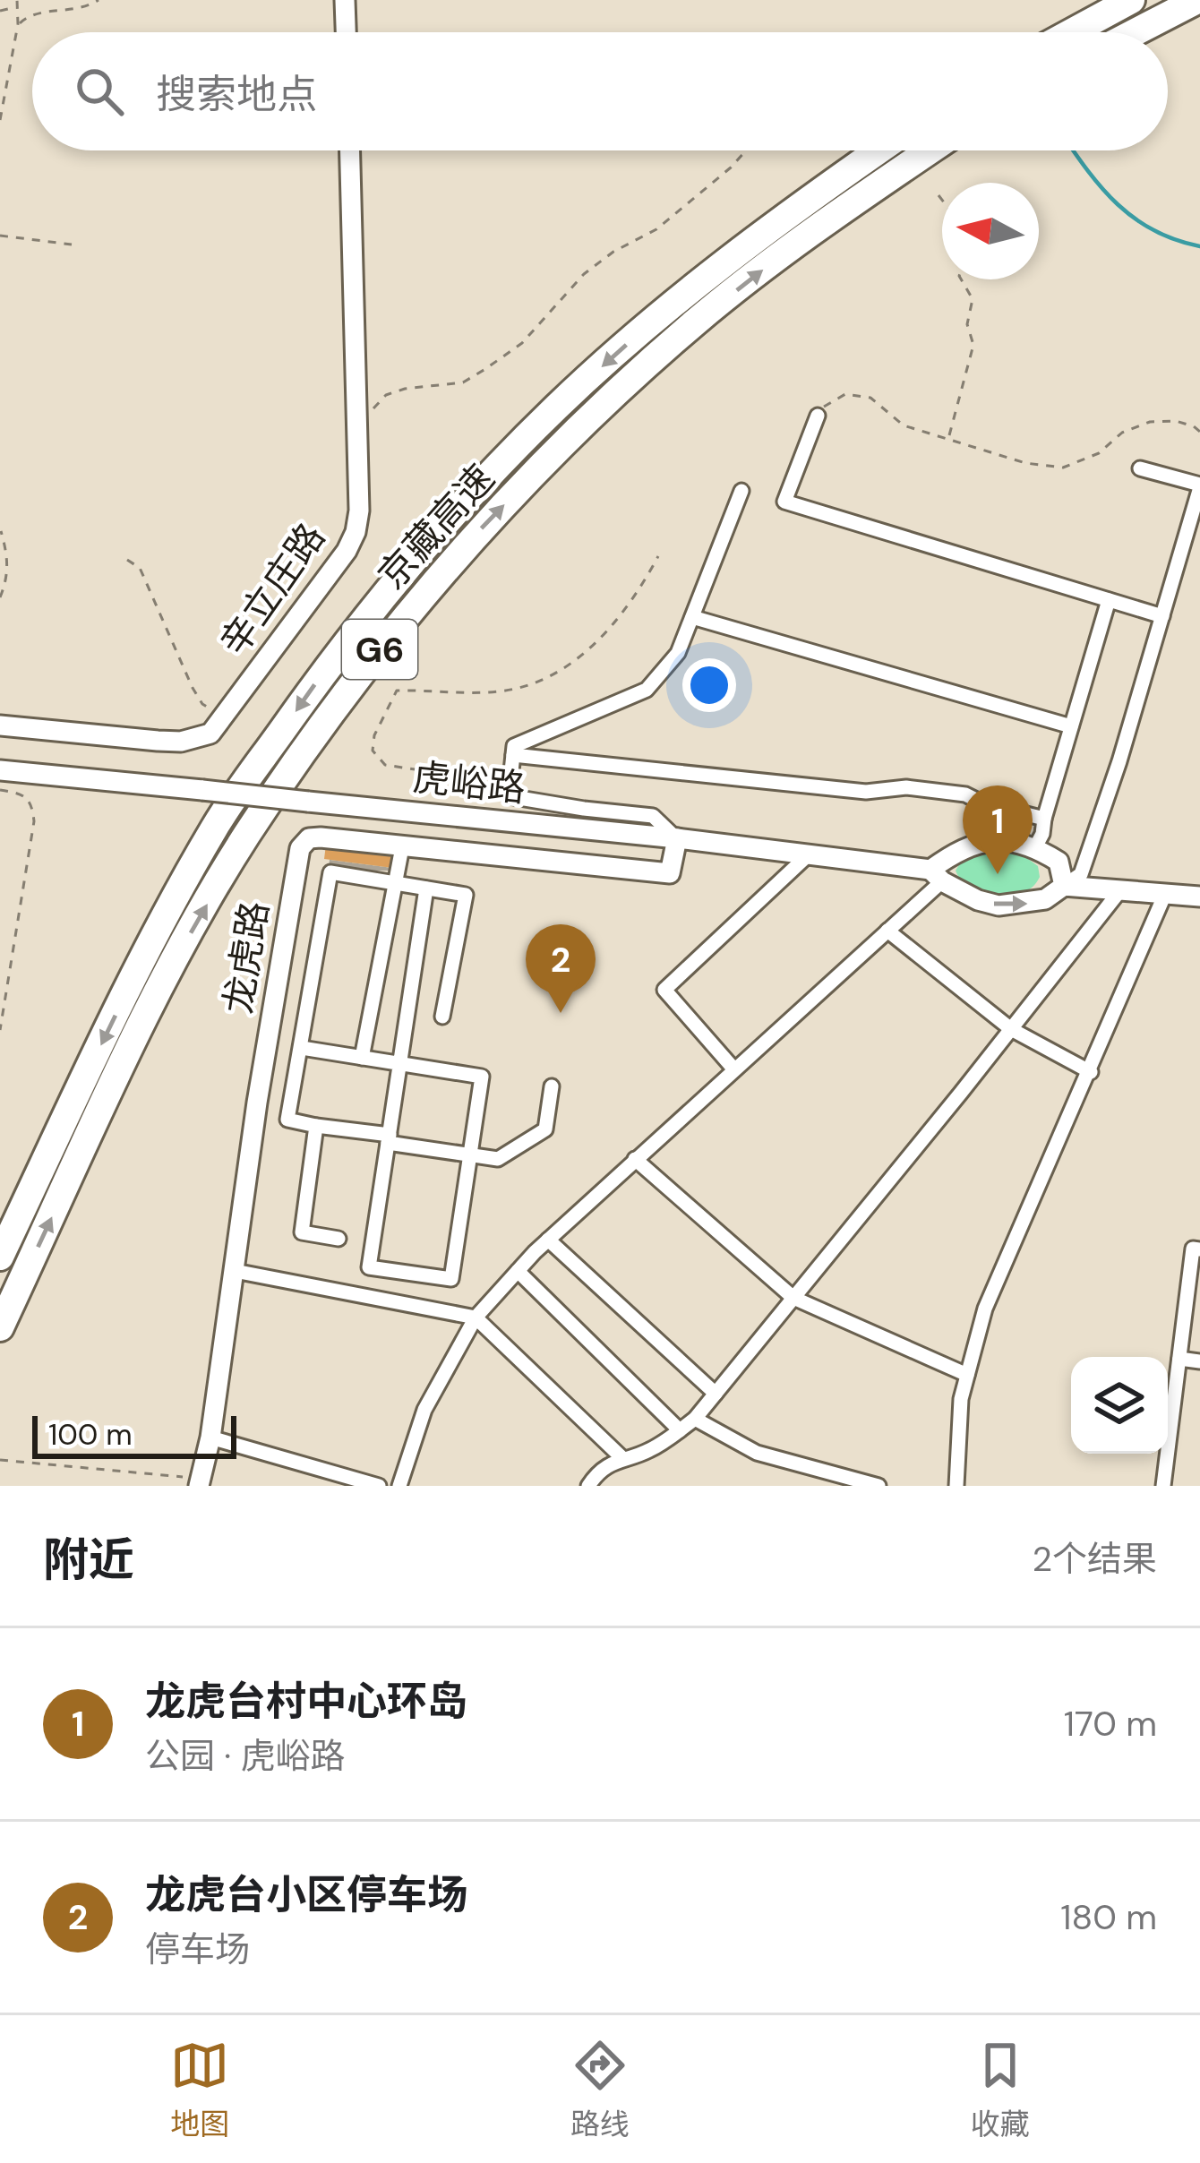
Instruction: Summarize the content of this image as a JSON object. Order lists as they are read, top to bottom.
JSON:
{
  "streets": {
    "highway": ["京藏高速", "G6"],
    "street": ["辛立庄路", "虎峪路", "龙虎路"]
  },
  "crossings": [
    ["虎峪路", "龙虎路"]
  ],
  "scale_bar": "100 m",
  "north": "left",
  "page": {
    "search": "搜索地点",
    "pins": ["1", "2"],
    "scale": "100 m",
    "heading": ["附近", "2个结果"],
    "list": [
      {
        "mark": "1",
        "name": "龙虎台村中心环岛",
        "note": "公园 · 虎峪路",
        "value": "170 m"
      },
      {
        "mark": "2",
        "name": "龙虎台小区停车场",
        "note": "停车场",
        "value": "180 m"
      }
    ],
    "nav": ["地图", "路线", "收藏"]
  }
}
